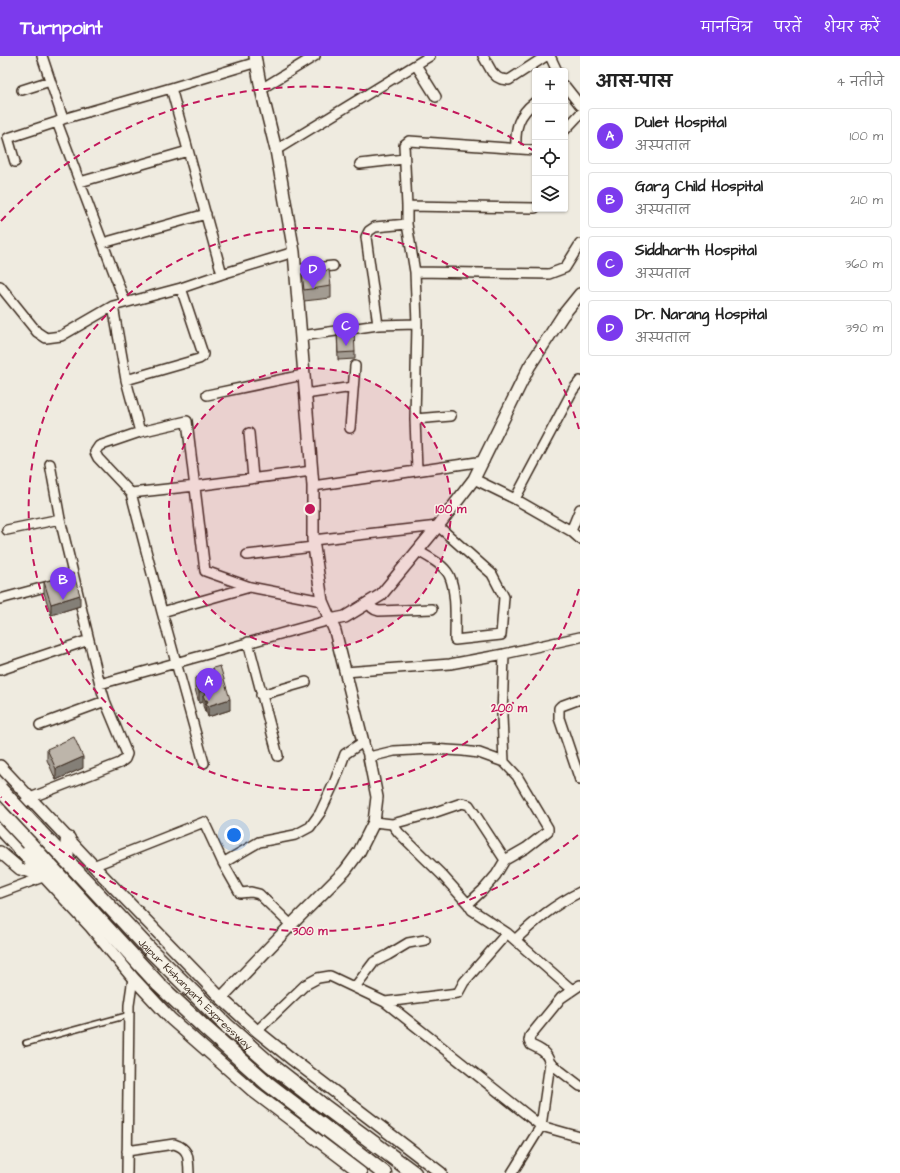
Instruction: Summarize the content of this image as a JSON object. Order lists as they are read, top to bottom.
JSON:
{
  "streets": {
    "highway": ["Jaipur Kishangarh Expressway"]
  },
  "page": {
    "header": "Turnpoint",
    "nav": ["मानचित्र", "परतें", "शेयर करें"],
    "heading": ["आस-पास", "4 नतीजे"],
    "map_buttons": ["+", "−"],
    "list": [
      {
        "mark": "A",
        "name": "Dulet Hospital",
        "note": "अस्पताल",
        "value": "100 m"
      },
      {
        "mark": "B",
        "name": "Garg Child Hospital",
        "note": "अस्पताल",
        "value": "210 m"
      },
      {
        "mark": "C",
        "name": "Siddharth Hospital",
        "note": "अस्पताल",
        "value": "360 m"
      },
      {
        "mark": "D",
        "name": "Dr. Narang Hospital",
        "note": "अस्पताल",
        "value": "390 m"
      }
    ],
    "pins": [
      "D",
      "C",
      "B",
      "A"
    ]
  },
  "rings": ["100 m", "200 m", "300 m"]
}
